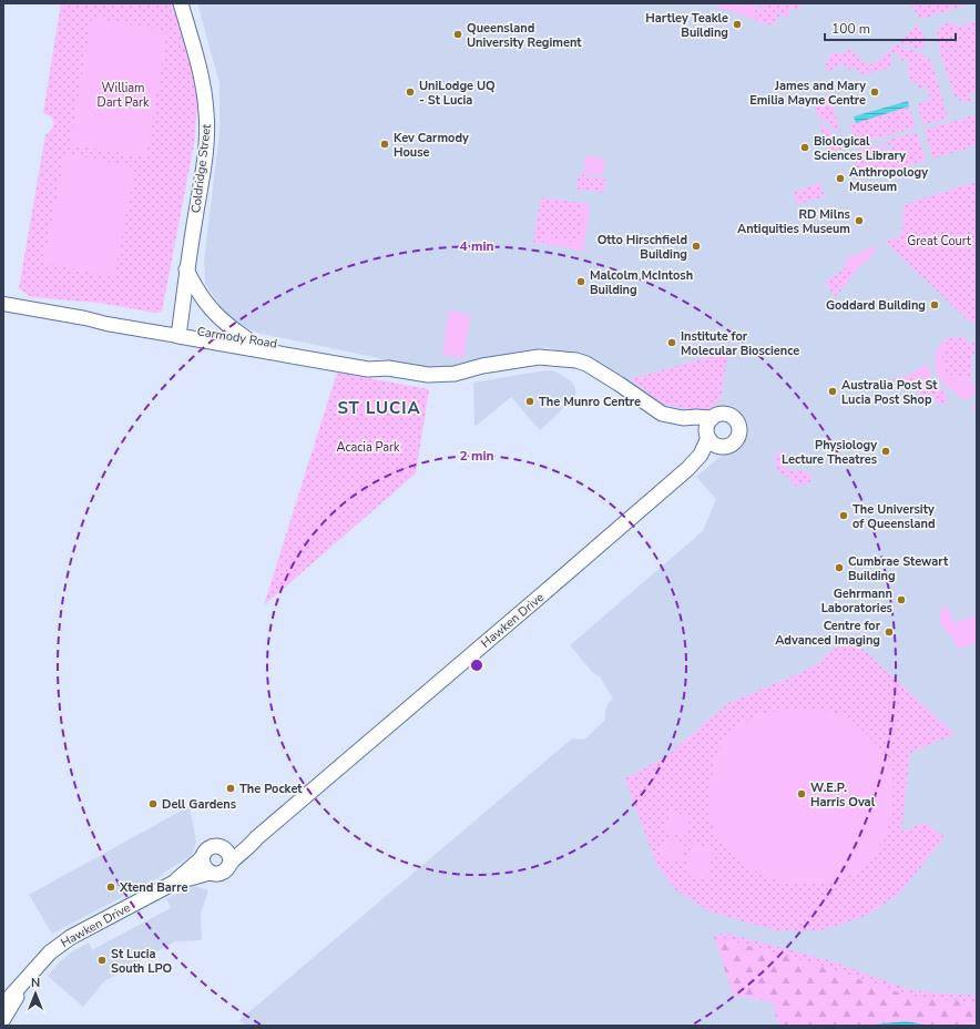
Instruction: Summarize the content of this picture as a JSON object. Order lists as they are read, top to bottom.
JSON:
{
  "streets": {
    "main road": ["Coldridge Street", "Carmody Road", "Hawken Drive"]
  },
  "crossings": [
    ["Coldridge Street", "Carmody Road"],
    ["Carmody Road", "Hawken Drive"]
  ],
  "districts": ["ST LUCIA"],
  "parks": ["William Dart Park", "Great Court", "Acacia Park"],
  "places": [
    "Hartley Teakle Building",
    "Queensland University Regiment",
    "UniLodge UQ - St Lucia",
    "James and Mary Emilia Mayne Centre",
    "Kev Carmody House",
    "Biological Sciences Library",
    "Anthropology Museum",
    "RD Milns Antiquities Museum",
    "Otto Hirschfield Building",
    "Malcolm McIntosh Building",
    "Goddard Building",
    "Institute for Molecular Bioscience",
    "Australia Post St Lucia Post Shop",
    "The Munro Centre",
    "Physiology Lecture Theatres",
    "The University of Queensland",
    "Cumbrae Stewart Building",
    "Gehrmann Laboratories",
    "Centre for Advanced Imaging",
    "The Pocket",
    "W.E.P. Harris Oval",
    "Dell Gardens",
    "Xtend Barre",
    "St Lucia South LPO"
  ],
  "scale_bar": "100 m",
  "north": "top",
  "rings": ["4 min", "2 min"]
}
